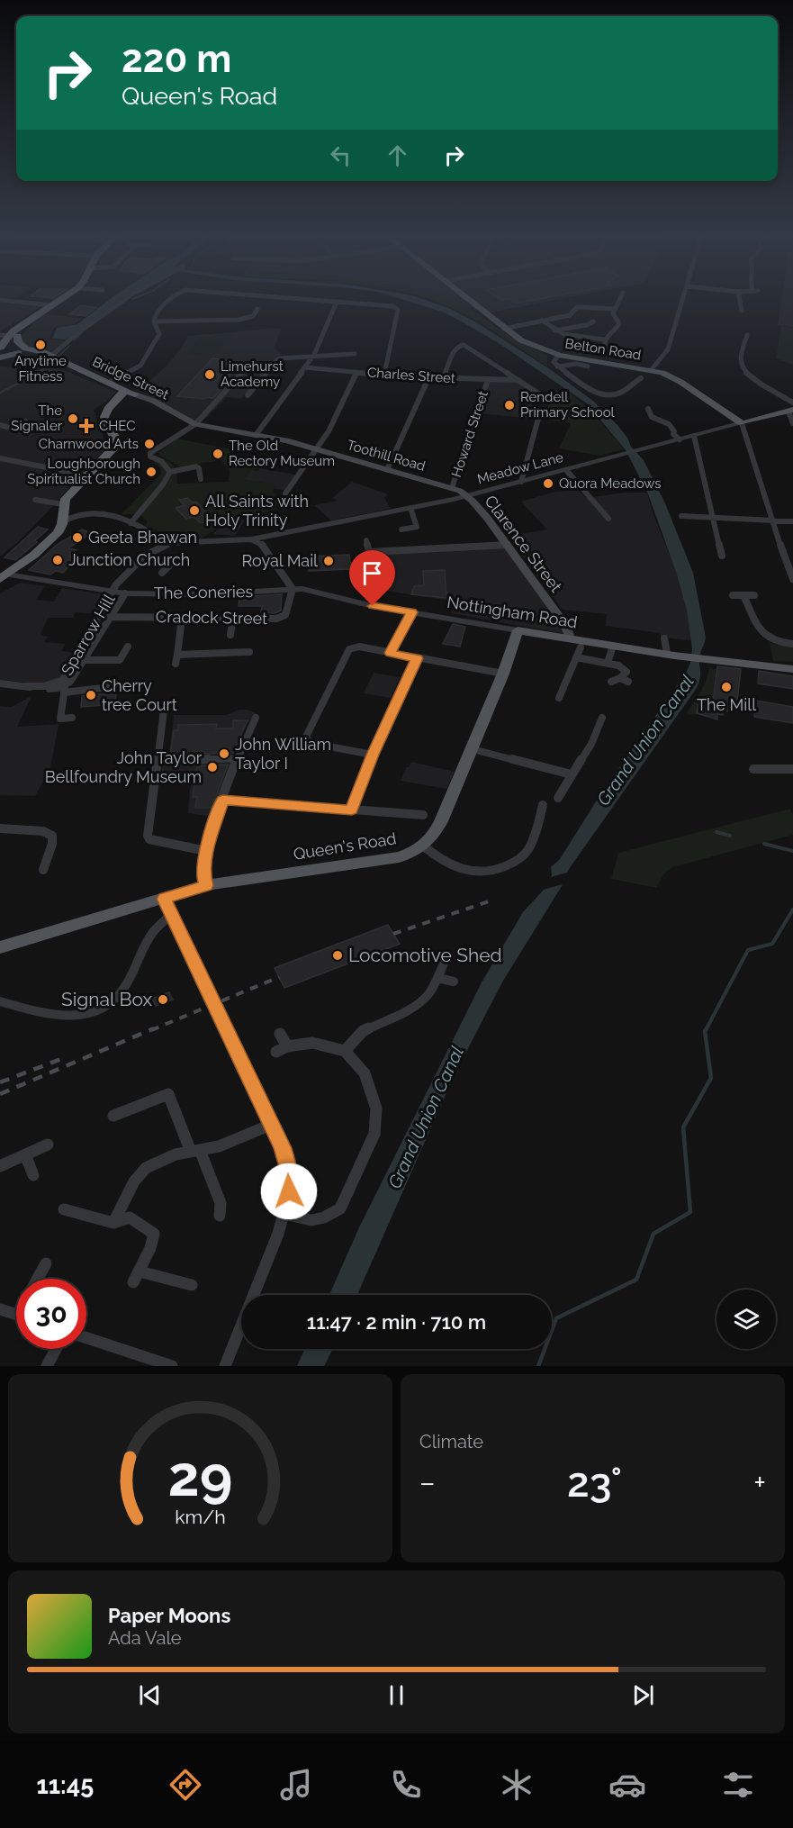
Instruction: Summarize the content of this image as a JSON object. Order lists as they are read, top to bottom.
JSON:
{
  "streets": {
    "highway": ["Bridge Street"],
    "main road": [
      "Belton Road",
      "Toothill Road",
      "Meadow Lane",
      "Clarence Street",
      "Nottingham Road",
      "Queen's Road"
    ],
    "street": [
      "Charles Street",
      "Howard Street",
      "The Coneries",
      "Cradock Street",
      "Sparrow Hill"
    ]
  },
  "crossings": [
    ["Belton Road", "Meadow Lane"],
    ["Charles Street", "Howard Street"],
    ["Bridge Street", "Toothill Road"],
    ["Howard Street", "Toothill Road"],
    ["Toothill Road", "Meadow Lane"],
    ["Toothill Road", "Clarence Street"],
    ["Meadow Lane", "Clarence Street"],
    ["Meadow Lane", "Sparrow Hill"],
    ["Clarence Street", "Nottingham Road"],
    ["The Coneries", "Nottingham Road"],
    ["The Coneries", "Cradock Street"],
    ["The Coneries", "Sparrow Hill"],
    ["Nottingham Road", "Cradock Street"],
    ["Cradock Street", "Sparrow Hill"]
  ],
  "water": ["Grand Union Canal"],
  "places": {
    "other": [
      "Anytime Fitness",
      "Limehurst Academy",
      "Rendell Primary School",
      "The Signaler",
      "Charnwood Arts",
      "The Old Rectory Museum",
      "Loughborough Spiritualist Church",
      "Quora Meadows",
      "All Saints with Holy Trinity",
      "Geeta Bhawan",
      "Junction Church",
      "Royal Mail",
      "The Mill",
      "Cherry tree Court",
      "John William Taylor I",
      "John Taylor Bellfoundry Museum",
      "Locomotive Shed",
      "Signal Box"
    ],
    "health": ["CHEC"]
  },
  "page": {
    "turn": ["220 m", "Queen's Road"],
    "limit": "30",
    "trip": "11:47 · 2 min · 710 m",
    "tile": "Climate",
    "heat": ["−", "23°", "+"],
    "song": ["Paper Moons", "Ada Vale"],
    "tabs": "11:45",
    "gauge": ["29", "km/h"]
  }
}
